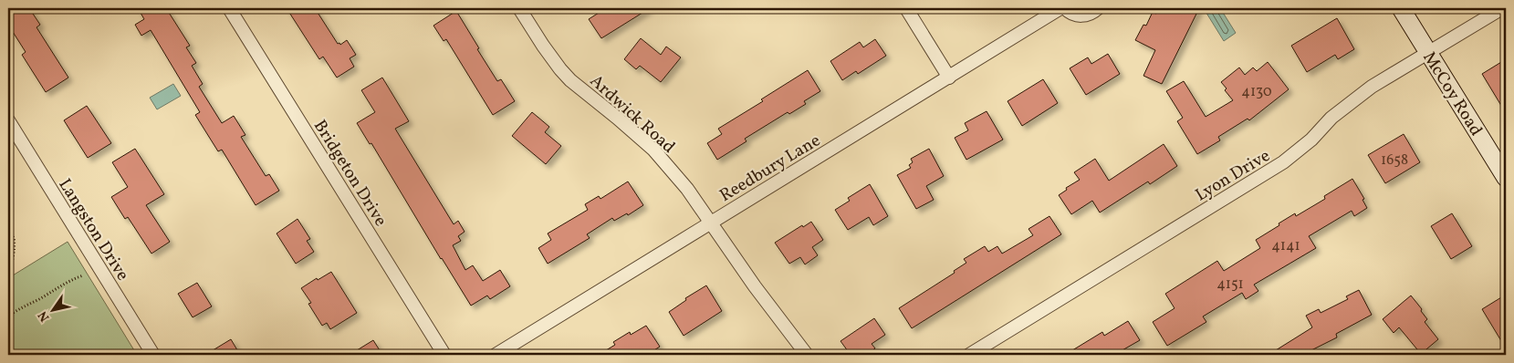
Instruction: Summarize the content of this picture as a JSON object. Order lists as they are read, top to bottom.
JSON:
{
  "streets": {
    "main road": ["McCoy Road"],
    "street": [
      "Ardwick Road",
      "Reedbury Lane",
      "Bridgeton Drive",
      "Lyon Drive",
      "Langston Drive"
    ]
  },
  "crossings": [
    ["McCoy Road", "Lyon Drive"],
    ["Ardwick Road", "Reedbury Lane"]
  ],
  "house_numbers": [
    "4130",
    "1658",
    "4141",
    "4151"
  ],
  "north": "bottom left"
}
